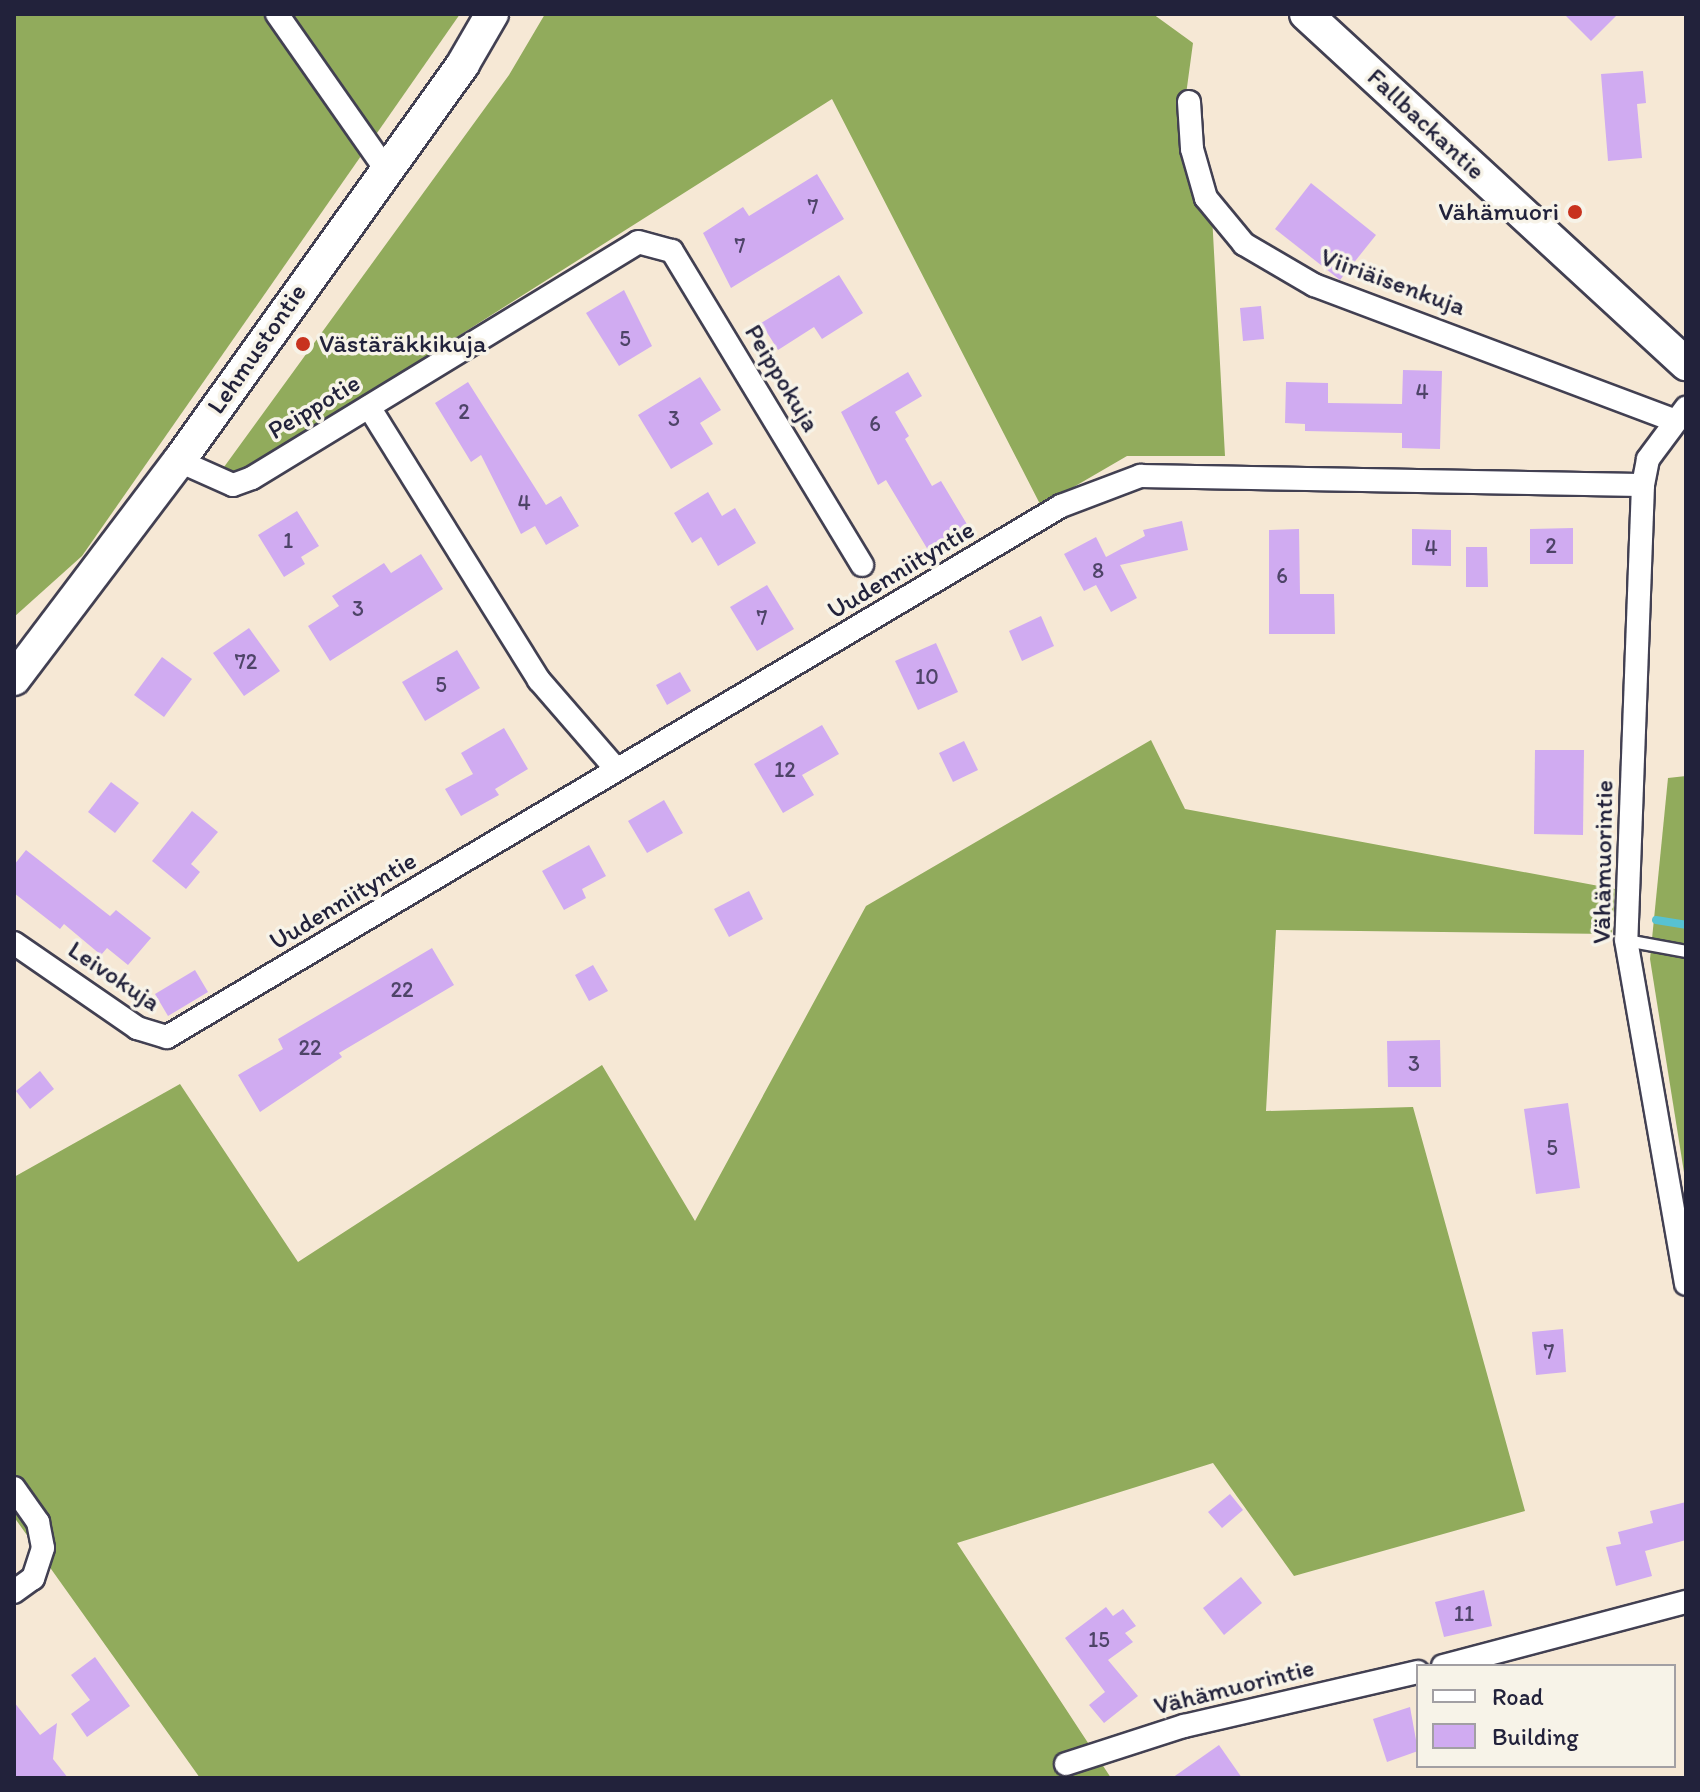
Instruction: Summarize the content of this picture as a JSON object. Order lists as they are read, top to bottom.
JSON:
{
  "streets": {
    "main road": ["Fallbackantie", "Lehmustontie"],
    "street": [
      "Viiriäisenkuja",
      "Peippokuja",
      "Peippotie",
      "Uudenniityntie",
      "Vähämuorintie",
      "Leivokuja"
    ]
  },
  "crossings": [
    ["Lehmustontie", "Peippotie"],
    ["Peippokuja", "Peippotie"],
    ["Uudenniityntie", "Vähämuorintie"],
    ["Uudenniityntie", "Leivokuja"]
  ],
  "places": ["Vähämuori", "Västäräkkikuja"],
  "house_numbers": [
    "7",
    "7",
    "5",
    "4",
    "2",
    "3",
    "6",
    "4",
    "1",
    "2",
    "4",
    "8",
    "6",
    "3",
    "7",
    "72",
    "10",
    "5",
    "12",
    "22",
    "22",
    "3",
    "5",
    "7",
    "11",
    "15"
  ],
  "legend": ["Road", "Building"]
}
